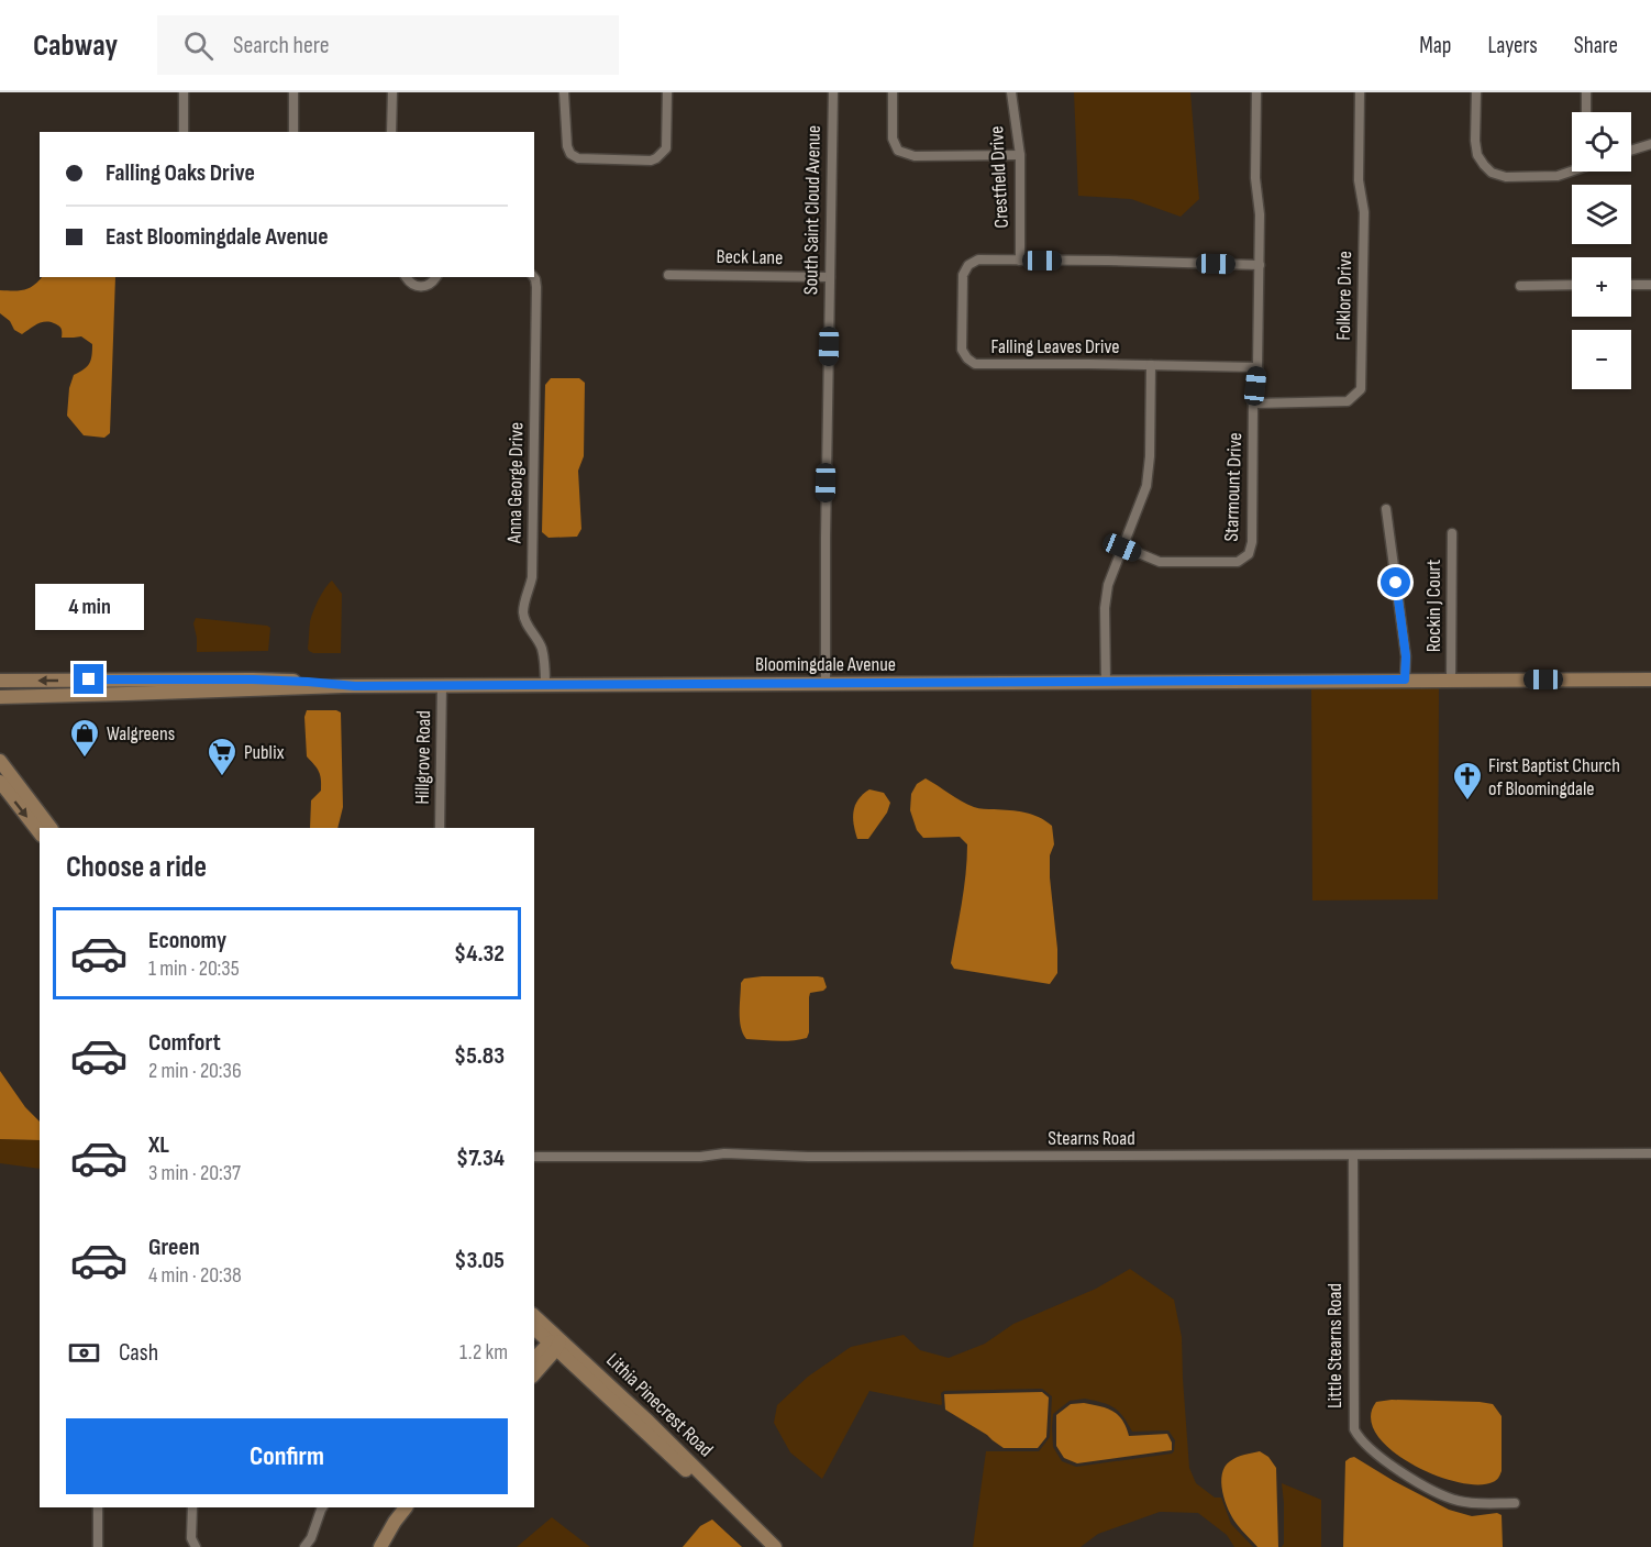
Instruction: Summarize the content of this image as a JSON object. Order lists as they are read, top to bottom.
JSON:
{
  "streets": {
    "main road": ["Bloomingdale Avenue", "Lithia Pinecrest Road"],
    "street": [
      "Crestfield Drive",
      "South Saint Cloud Avenue",
      "Beck Lane",
      "Folklore Drive",
      "Falling Leaves Drive",
      "Anna George Drive",
      "Starmount Drive",
      "Rockin J Court",
      "Hillgrove Road",
      "Stearns Road",
      "Little Stearns Road"
    ]
  },
  "crossings": [
    ["Crestfield Drive", "Falling Leaves Drive"],
    ["South Saint Cloud Avenue", "Beck Lane"],
    ["South Saint Cloud Avenue", "Bloomingdale Avenue"],
    ["Folklore Drive", "Starmount Drive"],
    ["Falling Leaves Drive", "Starmount Drive"],
    ["Anna George Drive", "Bloomingdale Avenue"],
    ["Rockin J Court", "Bloomingdale Avenue"],
    ["Bloomingdale Avenue", "Hillgrove Road"],
    ["Stearns Road", "Little Stearns Road"]
  ],
  "places": {
    "shop": ["Walgreens"],
    "supermarket": ["Publix"],
    "church": ["First Baptist Church of Bloomingdale"]
  },
  "page": {
    "header": "Cabway",
    "search": "Search here",
    "nav": ["Map", "Layers", "Share"],
    "map_buttons": ["+", "−"],
    "banner": ["Falling Oaks Drive", "East Bloomingdale Avenue"],
    "bubble": "4 min",
    "heading": "Choose a ride",
    "list": [
      {
        "name": "Economy",
        "note": "1 min · 20:35",
        "value": "$4.32"
      },
      {
        "name": "Comfort",
        "note": "2 min · 20:36",
        "value": "$5.83"
      },
      {
        "name": "XL",
        "note": "3 min · 20:37",
        "value": "$7.34"
      },
      {
        "name": "Green",
        "note": "4 min · 20:38",
        "value": "$3.05"
      }
    ],
    "pay": ["Cash", "1.2 km"],
    "buttons": "Confirm"
  }
}
